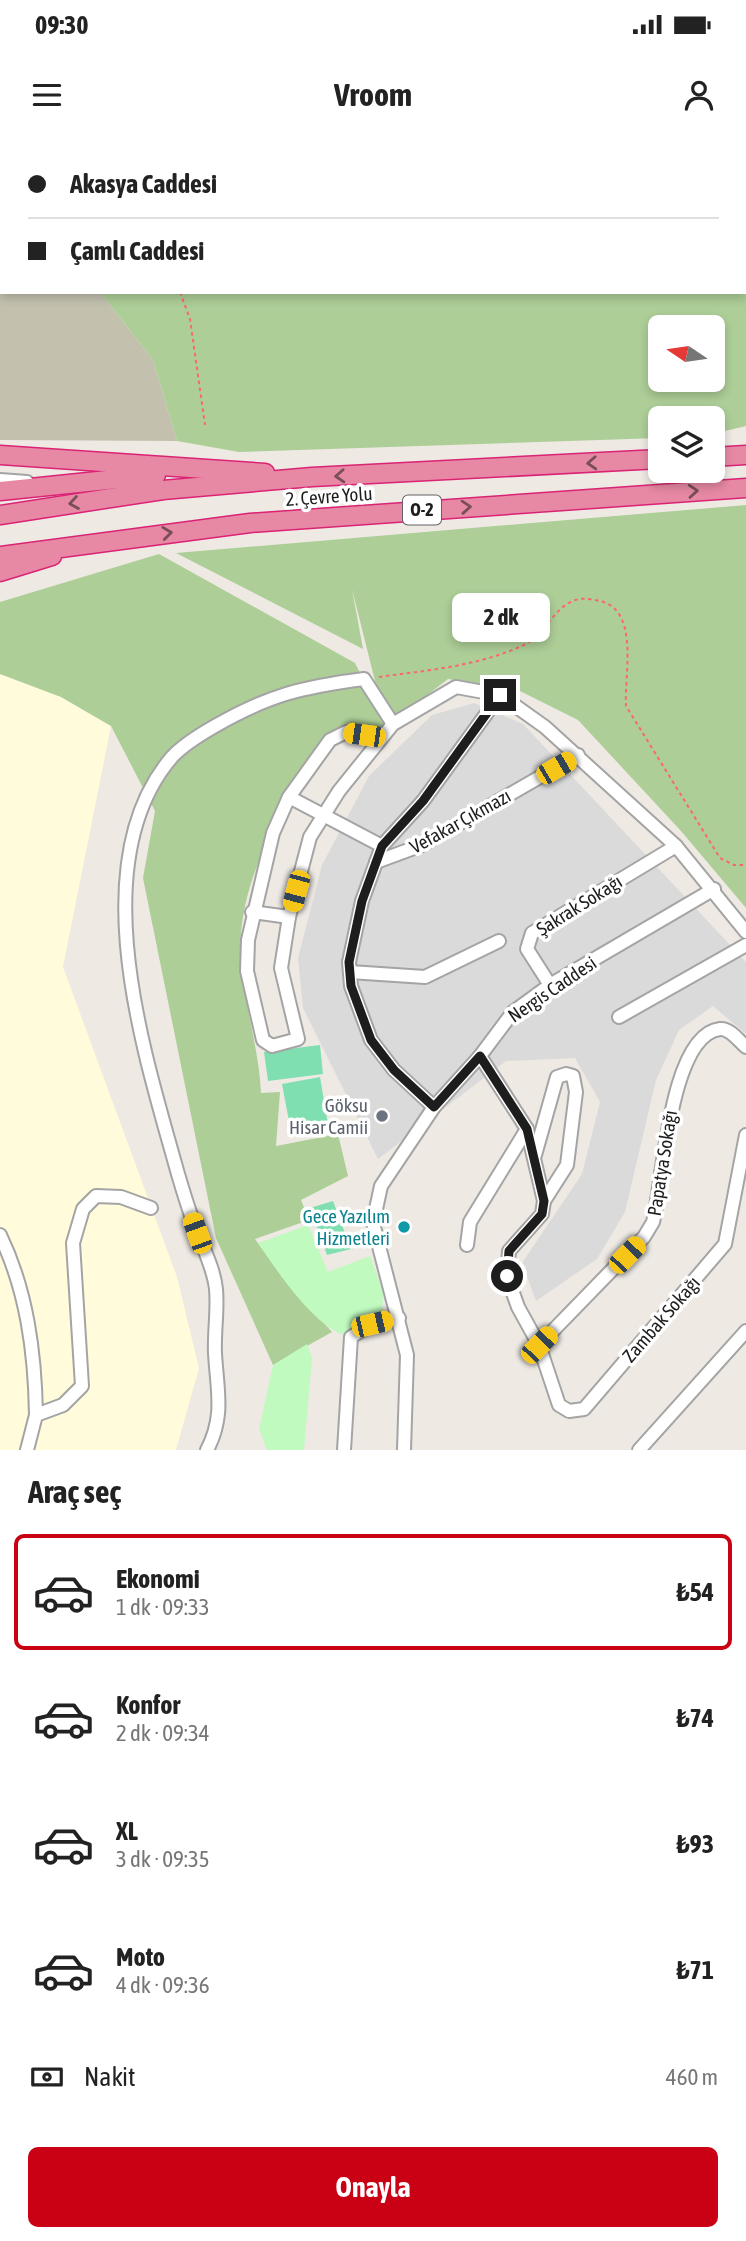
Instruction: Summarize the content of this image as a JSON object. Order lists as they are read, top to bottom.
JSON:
{
  "streets": {
    "highway": ["2. Çevre Yolu", "O-2"],
    "street": [
      "Vefakar Çıkmazı",
      "Şakrak Sokağı",
      "Nergis Caddesi",
      "Papatya Sokağı",
      "Zambak Sokağı"
    ]
  },
  "crossings": [
    ["Şakrak Sokağı", "Nergis Caddesi"],
    ["Papatya Sokağı", "Zambak Sokağı"]
  ],
  "places": ["Göksu Hisar Camii", "Gece Yazılım Hizmetleri"],
  "north": "left",
  "page": {
    "status": "09:30",
    "header": "Vroom",
    "banner": ["Akasya Caddesi", "Çamlı Caddesi"],
    "bubble": "2 dk",
    "heading": "Araç seç",
    "list": [
      {
        "name": "Ekonomi",
        "note": "1 dk · 09:33",
        "value": "₺54"
      },
      {
        "name": "Konfor",
        "note": "2 dk · 09:34",
        "value": "₺74"
      },
      {
        "name": "XL",
        "note": "3 dk · 09:35",
        "value": "₺93"
      },
      {
        "name": "Moto",
        "note": "4 dk · 09:36",
        "value": "₺71"
      }
    ],
    "pay": ["Nakit", "460 m"],
    "buttons": "Onayla"
  }
}
